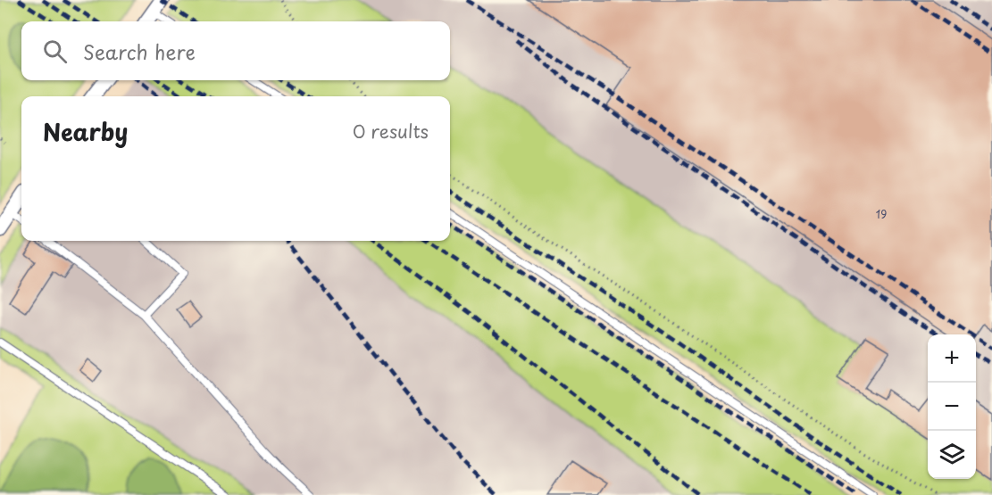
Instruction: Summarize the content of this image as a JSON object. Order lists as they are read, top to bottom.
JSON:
{
  "house_numbers": ["19"],
  "page": {
    "search": "Search here",
    "heading": ["Nearby", "0 results"],
    "map_buttons": ["+", "−"]
  }
}
